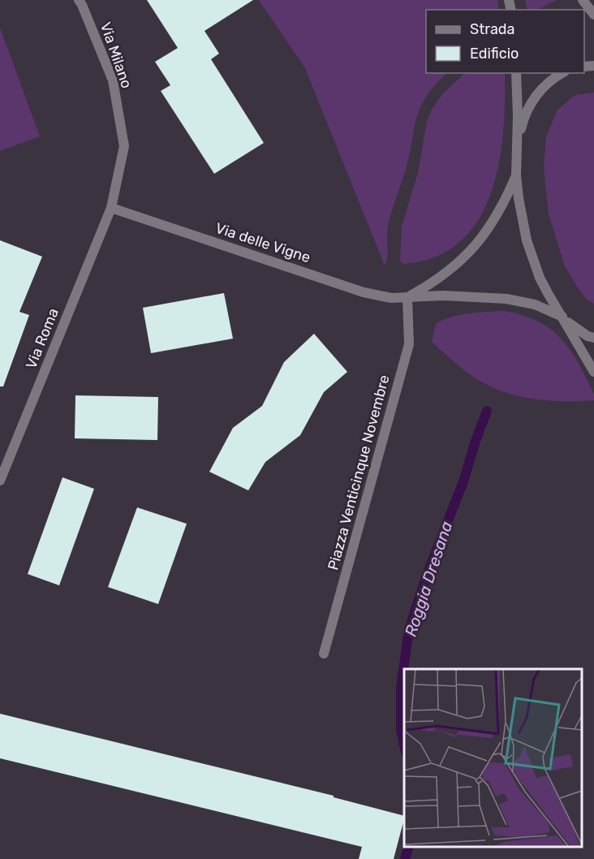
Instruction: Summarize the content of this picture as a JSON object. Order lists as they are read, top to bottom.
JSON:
{
  "streets": {
    "street": [
      "Via Milano",
      "Via delle Vigne",
      "Via Roma",
      "Piazza Venticinque Novembre"
    ]
  },
  "crossings": [
    ["Via Milano", "Via delle Vigne"],
    ["Via Milano", "Via Roma"],
    ["Via delle Vigne", "Via Roma"],
    ["Via delle Vigne", "Piazza Venticinque Novembre"]
  ],
  "water": ["Roggia Dresana"],
  "legend": ["Strada", "Edificio"]
}
